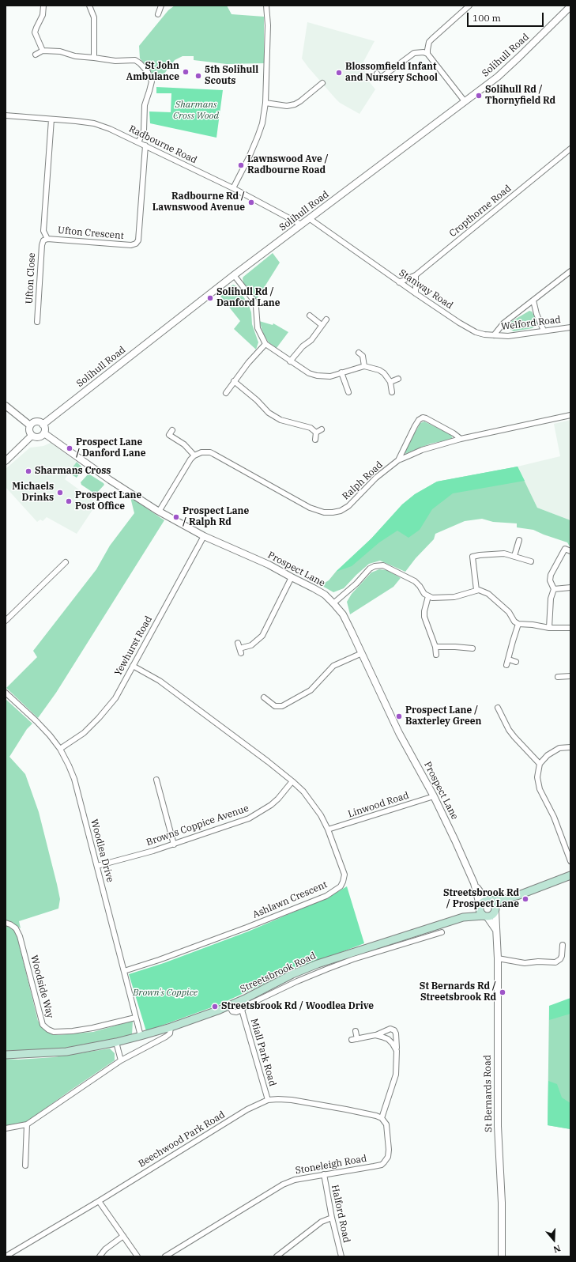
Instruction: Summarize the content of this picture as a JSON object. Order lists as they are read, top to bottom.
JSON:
{
  "streets": {
    "main road": ["Streetsbrook Road"],
    "street": [
      "Solihull Road",
      "Radbourne Road",
      "Cropthorne Road",
      "Ufton Crescent",
      "Ufton Close",
      "Stanway Road",
      "Welford Road",
      "Ralph Road",
      "Prospect Lane",
      "Yewhurst Road",
      "Linwood Road",
      "Browns Coppice Avenue",
      "Woodlea Drive",
      "Ashlawn Crescent",
      "Woodside Way",
      "Miall Park Road",
      "St Bernards Road",
      "Beechwood Park Road",
      "Stoneleigh Road",
      "Halford Road"
    ]
  },
  "crossings": [
    ["Solihull Road", "Radbourne Road"],
    ["Solihull Road", "Stanway Road"],
    ["Solihull Road", "Prospect Lane"],
    ["Radbourne Road", "Ufton Crescent"],
    ["Cropthorne Road", "Stanway Road"],
    ["Ufton Crescent", "Ufton Close"],
    ["Stanway Road", "Welford Road"],
    ["Prospect Lane", "Yewhurst Road"],
    ["Prospect Lane", "Linwood Road"],
    ["Prospect Lane", "Streetsbrook Road"],
    ["Prospect Lane", "St Bernards Road"],
    ["Yewhurst Road", "Woodlea Drive"],
    ["Yewhurst Road", "Ashlawn Crescent"],
    ["Linwood Road", "Ashlawn Crescent"],
    ["Browns Coppice Avenue", "Woodlea Drive"],
    ["Browns Coppice Avenue", "Ashlawn Crescent"],
    ["Woodlea Drive", "Ashlawn Crescent"],
    ["Woodlea Drive", "Streetsbrook Road"],
    ["Woodlea Drive", "Woodside Way"],
    ["Streetsbrook Road", "Miall Park Road"],
    ["Streetsbrook Road", "St Bernards Road"],
    ["Miall Park Road", "Beechwood Park Road"],
    ["Beechwood Park Road", "Stoneleigh Road"],
    ["Stoneleigh Road", "Halford Road"]
  ],
  "parks": ["Sharmans Cross Wood", "Brown's Coppice"],
  "places": [
    "St John Ambulance",
    "Blossomfield Infant and Nursery School",
    "5th Solihull Scouts",
    "Solihull Rd / Thornyfield Rd",
    "Lawnswood Ave / Radbourne Road",
    "Radbourne Rd / Lawnswood Avenue",
    "Solihull Rd / Danford Lane",
    "Prospect Lane / Danford Lane",
    "Sharmans Cross",
    "Michaels Drinks",
    "Prospect Lane Post Office",
    "Prospect Lane / Ralph Rd",
    "Prospect Lane / Baxterley Green",
    "Streetsbrook Rd / Prospect Lane",
    "St Bernards Rd / Streetsbrook Rd",
    "Streetsbrook Rd / Woodlea Drive"
  ],
  "scale_bar": "100 m",
  "north": "bottom"
}
